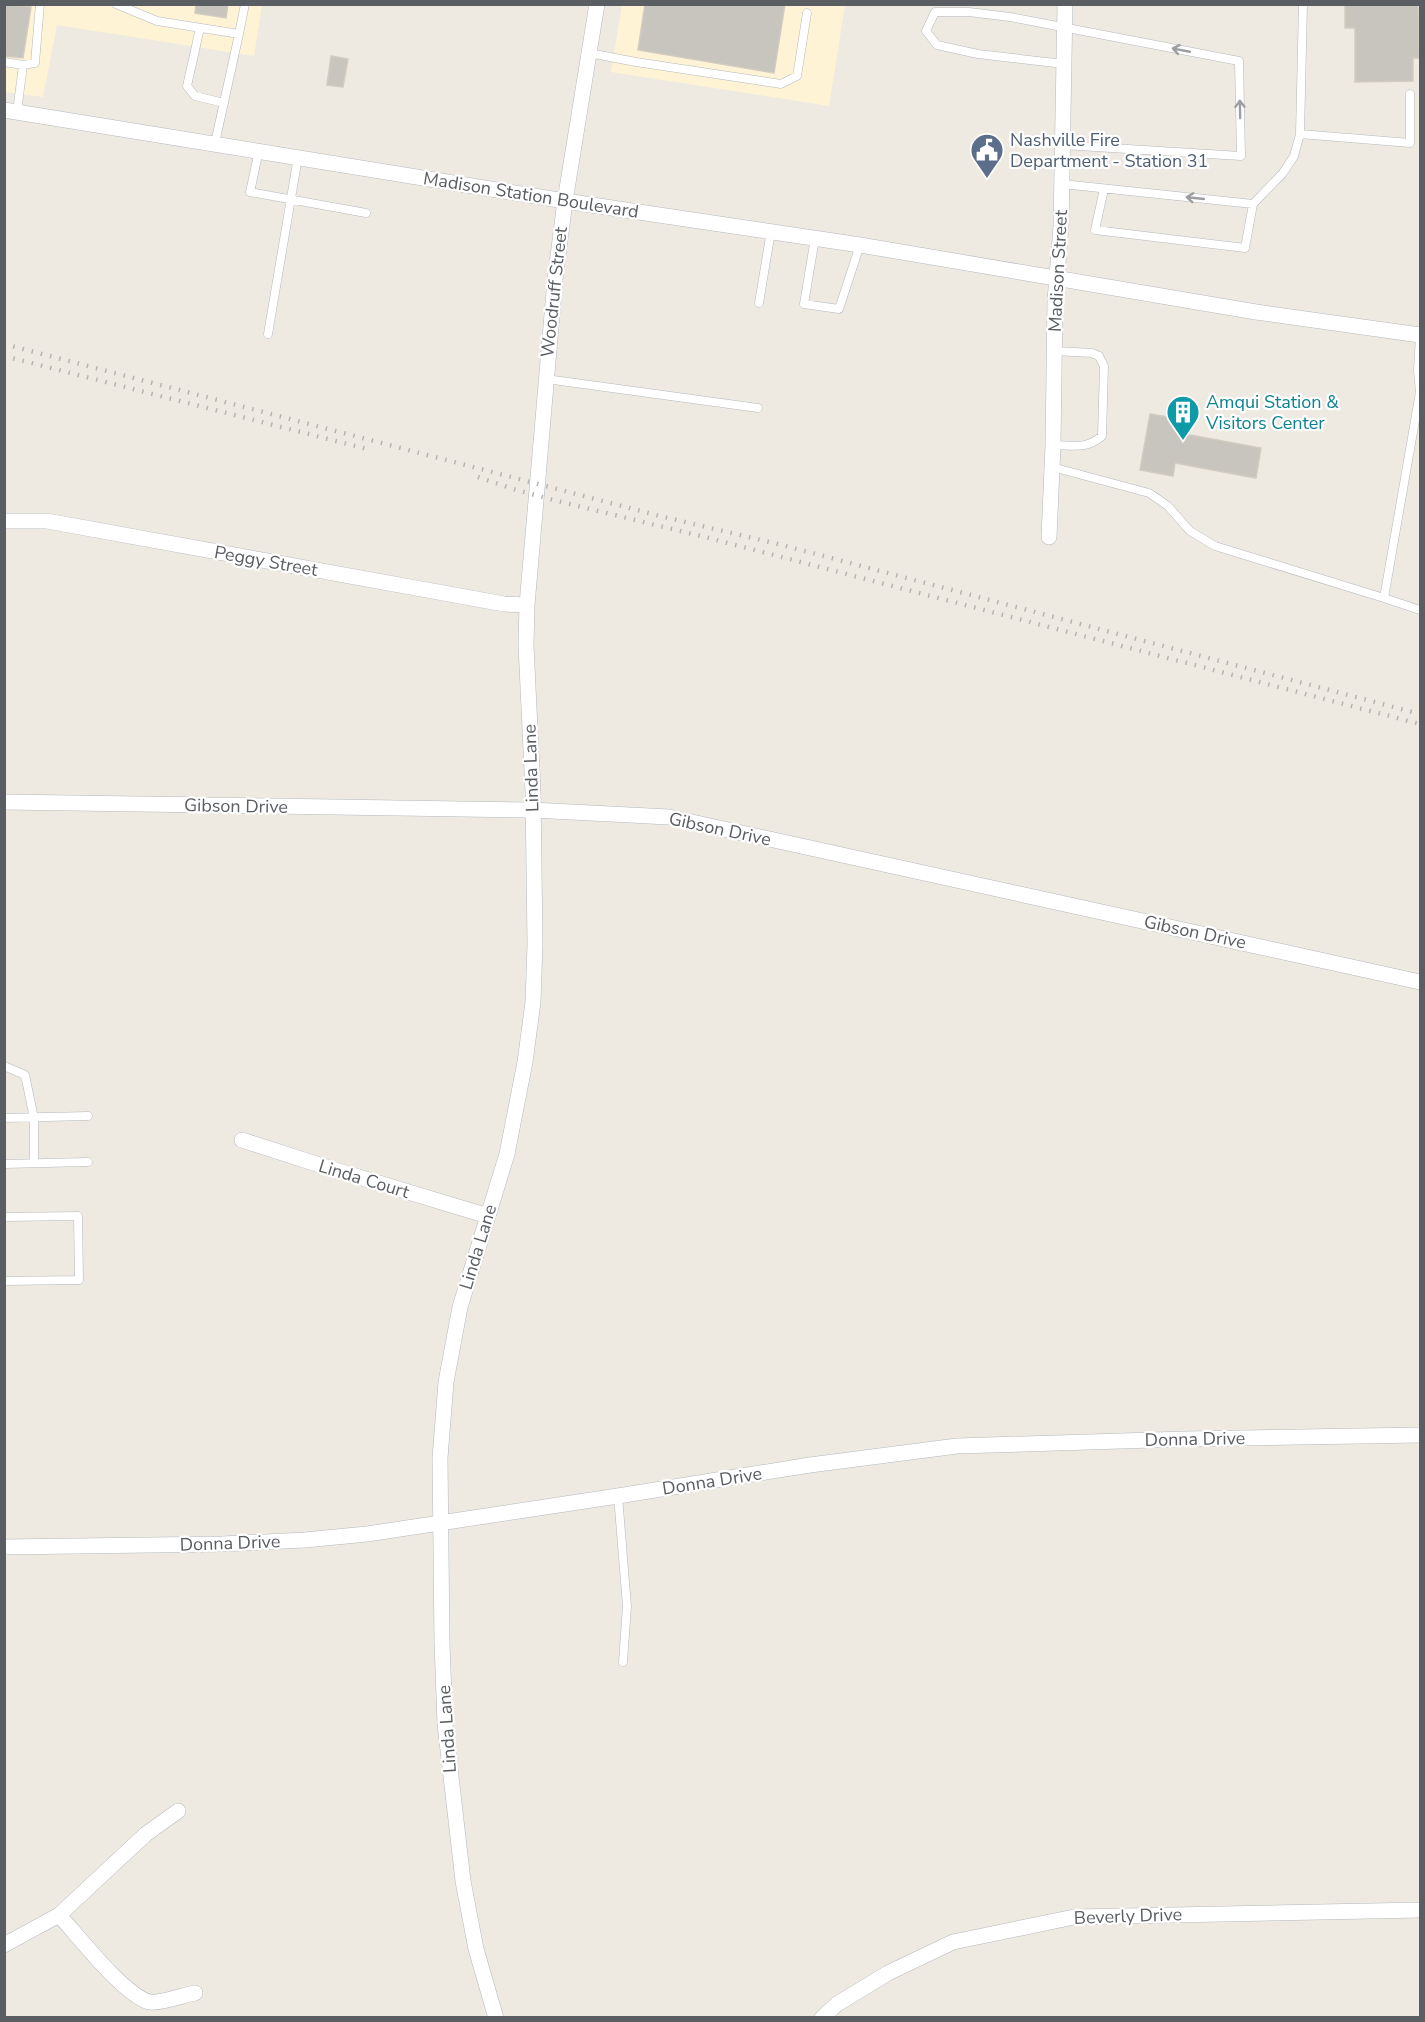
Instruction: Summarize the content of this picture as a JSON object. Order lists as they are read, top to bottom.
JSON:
{
  "streets": {
    "street": [
      "Madison Station Boulevard",
      "Madison Street",
      "Woodruff Street",
      "Peggy Street",
      "Linda Lane",
      "Gibson Drive",
      "Linda Court",
      "Donna Drive",
      "Beverly Drive"
    ]
  },
  "crossings": [
    ["Madison Station Boulevard", "Madison Street"],
    ["Madison Station Boulevard", "Woodruff Street"],
    ["Woodruff Street", "Linda Lane"],
    ["Peggy Street", "Linda Lane"],
    ["Linda Lane", "Gibson Drive"],
    ["Linda Lane", "Linda Court"],
    ["Linda Lane", "Donna Drive"]
  ],
  "places": {
    "public building": ["Nashville Fire Department - Station 31"],
    "building": ["Amqui Station & Visitors Center"]
  }
}
